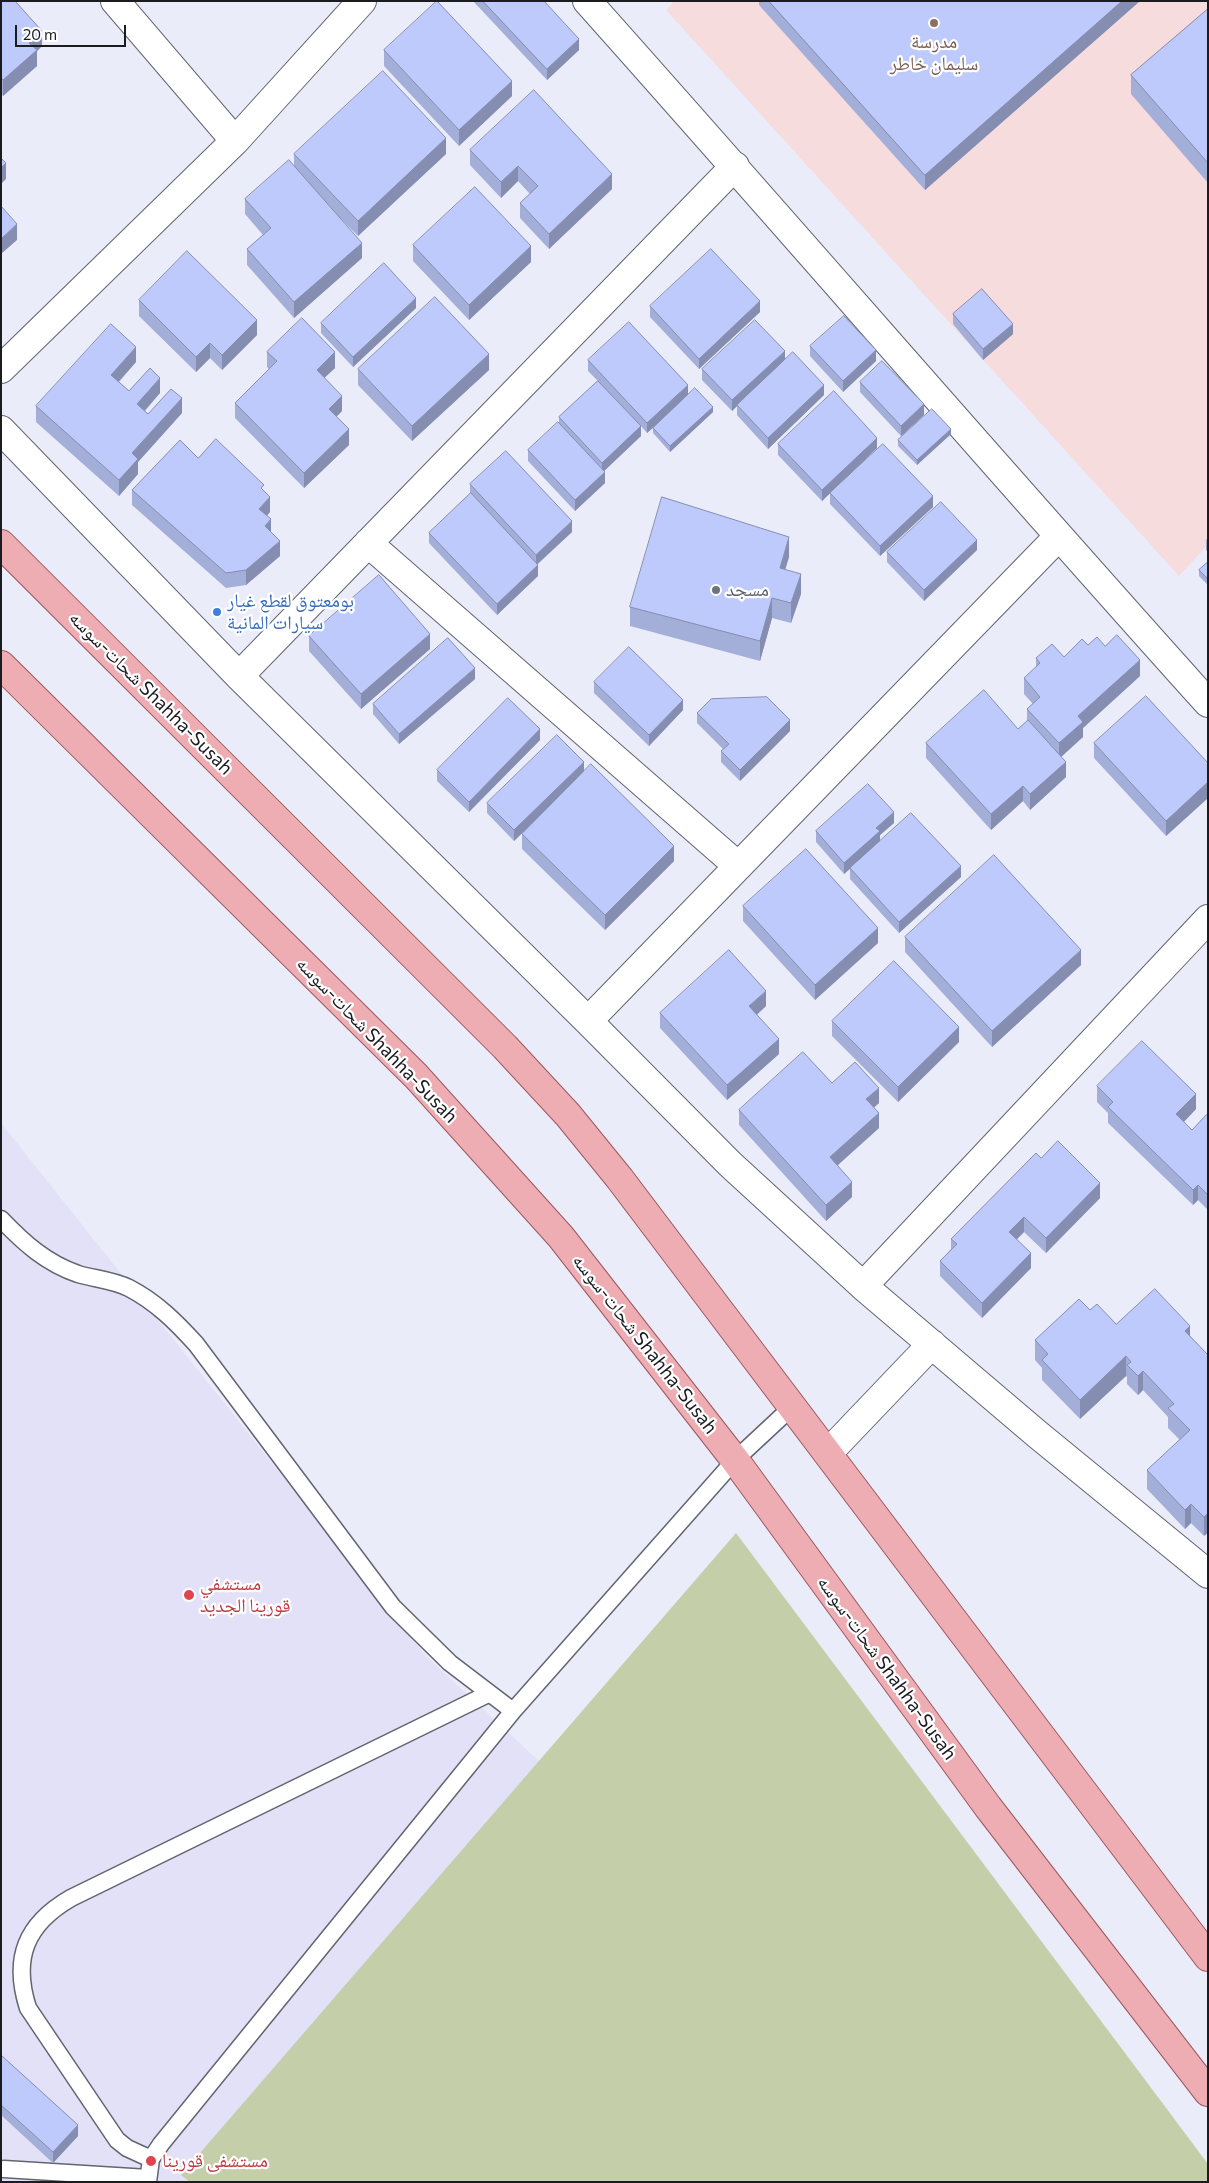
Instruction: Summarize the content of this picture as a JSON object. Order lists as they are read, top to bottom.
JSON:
{
  "streets": {
    "main road": ["شحات-سوسه Shahha-Susah"]
  },
  "places": [
    "مدرسة سليمان خاطر",
    "مسجد",
    "بومعتوق لقطع غيار سيارات المانية",
    "مستشفي قورينا الجديد",
    "مستشفى قورينا"
  ],
  "scale_bar": "20 m"
}
